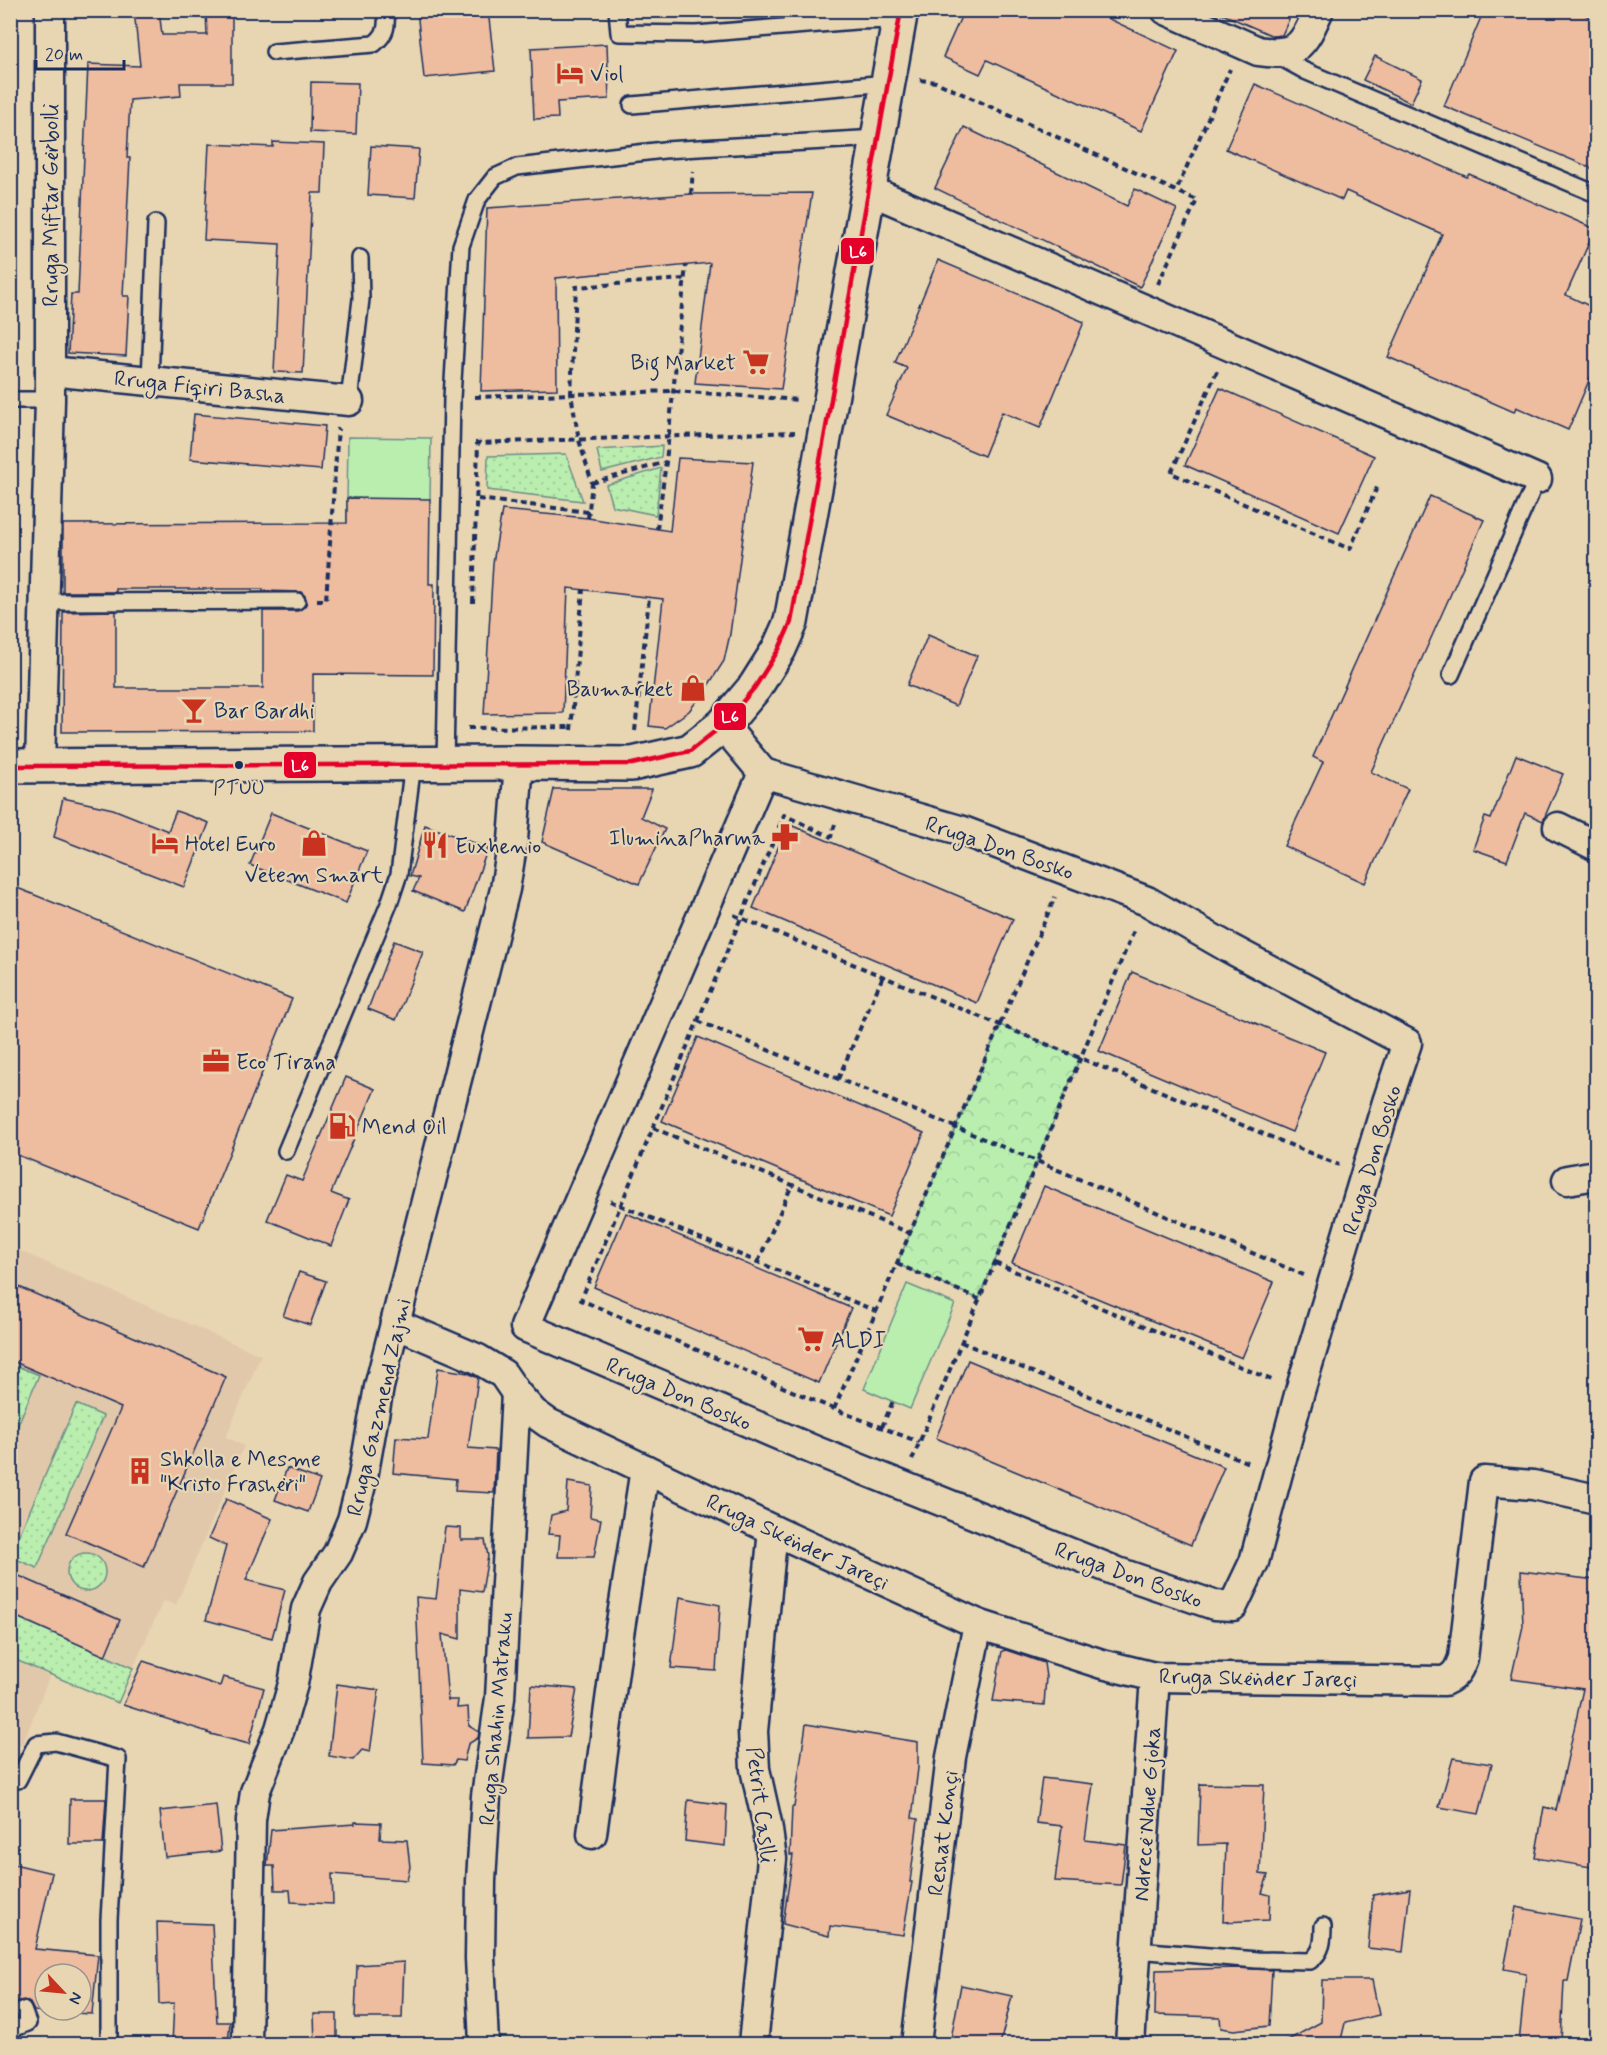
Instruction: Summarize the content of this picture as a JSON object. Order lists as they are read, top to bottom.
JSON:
{
  "streets": {
    "street": [
      "Rruga Miftar Gërbolli",
      "Rruga Fiqiri Basha",
      "Rruga Don Bosko",
      "Rruga Gazmend Zajmi",
      "Rruga Skënder Jareçi",
      "Rruga Shahin Matraku",
      "Petrit Caslli",
      "Ndrecë Ndue Gjoka",
      "Reshat Konçi"
    ]
  },
  "crossings": [
    ["Rruga Miftar Gërbolli", "Rruga Fiqiri Basha"],
    ["Rruga Gazmend Zajmi", "Rruga Skënder Jareçi"],
    ["Rruga Skënder Jareçi", "Rruga Shahin Matraku"],
    ["Rruga Skënder Jareçi", "Petrit Caslli"],
    ["Rruga Skënder Jareçi", "Ndrecë Ndue Gjoka"],
    ["Rruga Skënder Jareçi", "Reshat Konçi"]
  ],
  "places": {
    "hotel": ["Viol", "Hotel Euro"],
    "supermarket": ["Big Market", "ALDI"],
    "shop": ["Baumarket", "Vetem Smart"],
    "bar": ["Bar Bardhi"],
    "other": ["PTUU"],
    "pharmacy": ["IluminaPharma"],
    "restaurant": ["Euxhenio"],
    "office": ["Eco Tirana"],
    "fuel station": ["Mend Oil"],
    "building": ["Shkolla e Mesme \"Kristo Frashëri\""]
  },
  "lines": ["transit line L6"],
  "scale_bar": "20 m",
  "north": "bottom right"
}
